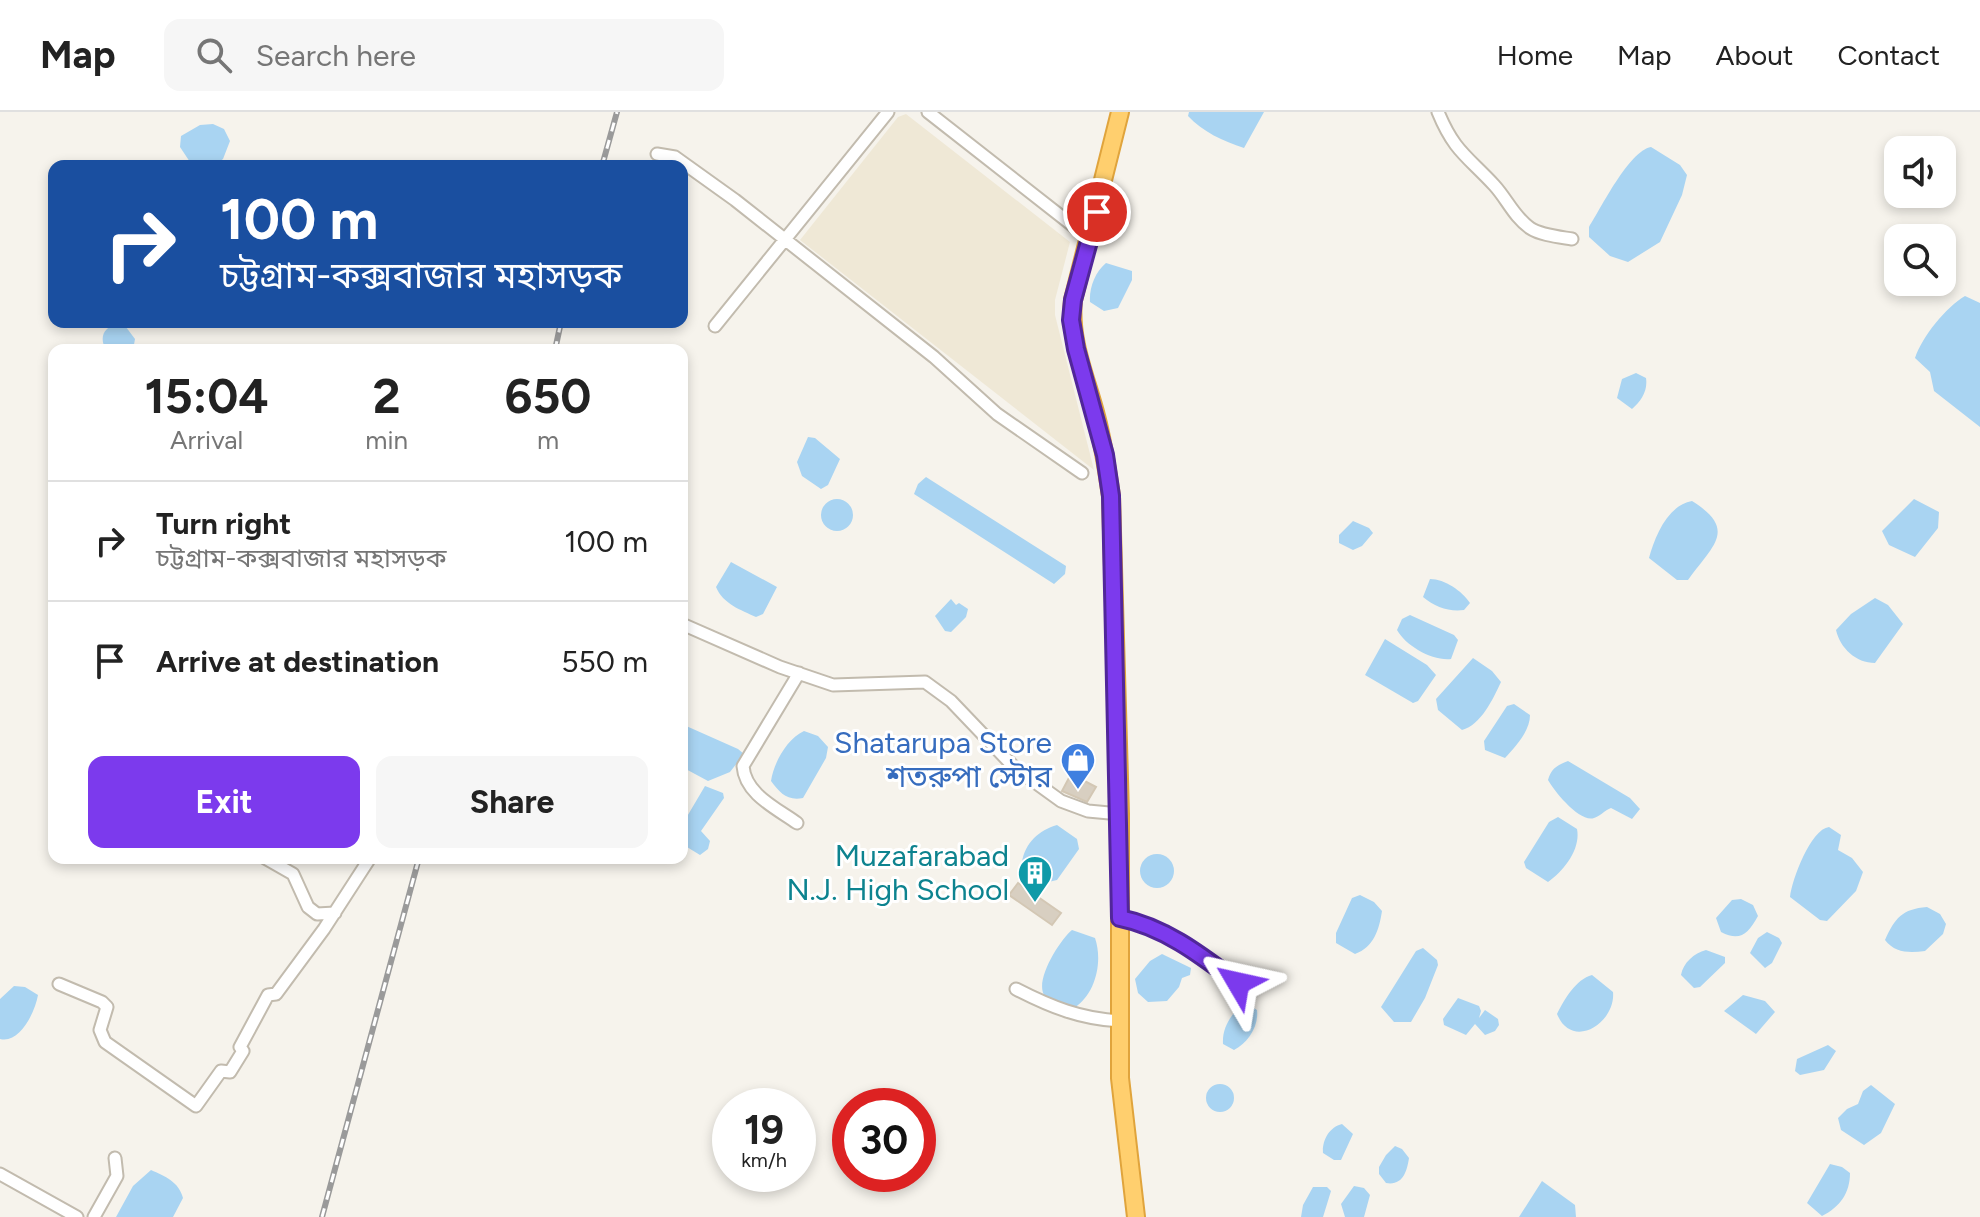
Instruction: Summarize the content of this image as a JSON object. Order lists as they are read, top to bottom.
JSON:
{
  "places": {
    "shop": ["Shatarupa Store শতরুপা স্টোর"],
    "building": ["Muzafarabad N.J. High School"]
  },
  "page": {
    "header": "Map",
    "search": "Search here",
    "nav": [
      "Home",
      "Map",
      "About",
      "Contact"
    ],
    "turn": ["100 m", "চট্টগ্রাম-কক্সবাজার মহাসড়ক"],
    "eta": [
      "15:04",
      "Arrival",
      "2",
      "min",
      "650",
      "m"
    ],
    "list": [
      {
        "name": "Turn right",
        "note": "চট্টগ্রাম-কক্সবাজার মহাসড়ক",
        "value": "100 m"
      },
      {
        "name": "Arrive at destination",
        "value": "550 m"
      }
    ],
    "buttons": ["Exit", "Share"],
    "speed": "19 km/h",
    "limit": "30"
  }
}
